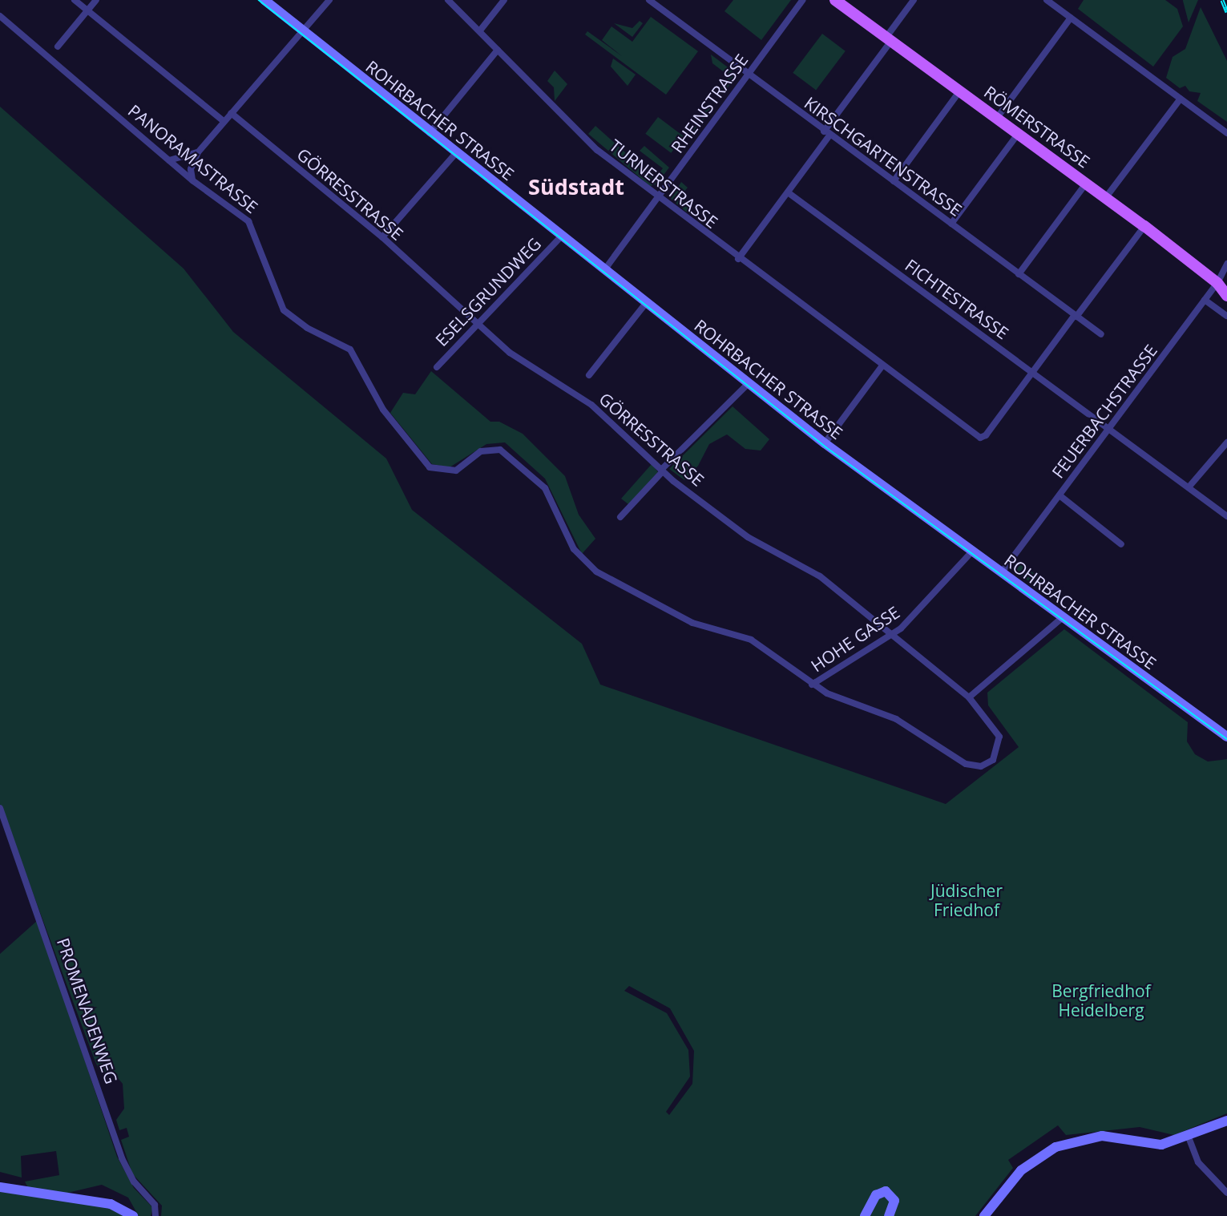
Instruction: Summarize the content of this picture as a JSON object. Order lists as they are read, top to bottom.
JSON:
{
  "streets": {
    "main road": ["ROHRBACHER STRASSE", "RÖMERSTRASSE"],
    "street": [
      "RHEINSTRASSE",
      "KIRSCHGARTENSTRASSE",
      "PANORAMASTRASSE",
      "TURNERSTRASSE",
      "GÖRRESSTRASSE",
      "ESELSGRUNDWEG",
      "FICHTESTRASSE",
      "FEUERBACHSTRASSE",
      "HOHE GASSE",
      "PROMENADENWEG"
    ]
  },
  "crossings": [
    ["RHEINSTRASSE", "ROHRBACHER STRASSE"],
    ["RHEINSTRASSE", "KIRSCHGARTENSTRASSE"],
    ["RHEINSTRASSE", "TURNERSTRASSE"],
    ["ROHRBACHER STRASSE", "ESELSGRUNDWEG"],
    ["ROHRBACHER STRASSE", "FEUERBACHSTRASSE"],
    ["ROHRBACHER STRASSE", "HOHE GASSE"],
    ["RÖMERSTRASSE", "FEUERBACHSTRASSE"],
    ["PANORAMASTRASSE", "GÖRRESSTRASSE"],
    ["PANORAMASTRASSE", "HOHE GASSE"],
    ["TURNERSTRASSE", "FICHTESTRASSE"],
    ["GÖRRESSTRASSE", "ESELSGRUNDWEG"],
    ["GÖRRESSTRASSE", "HOHE GASSE"],
    ["FICHTESTRASSE", "FEUERBACHSTRASSE"]
  ],
  "districts": ["Südstadt"],
  "parks": ["Jüdischer Friedhof", "Bergfriedhof Heidelberg"]
}
